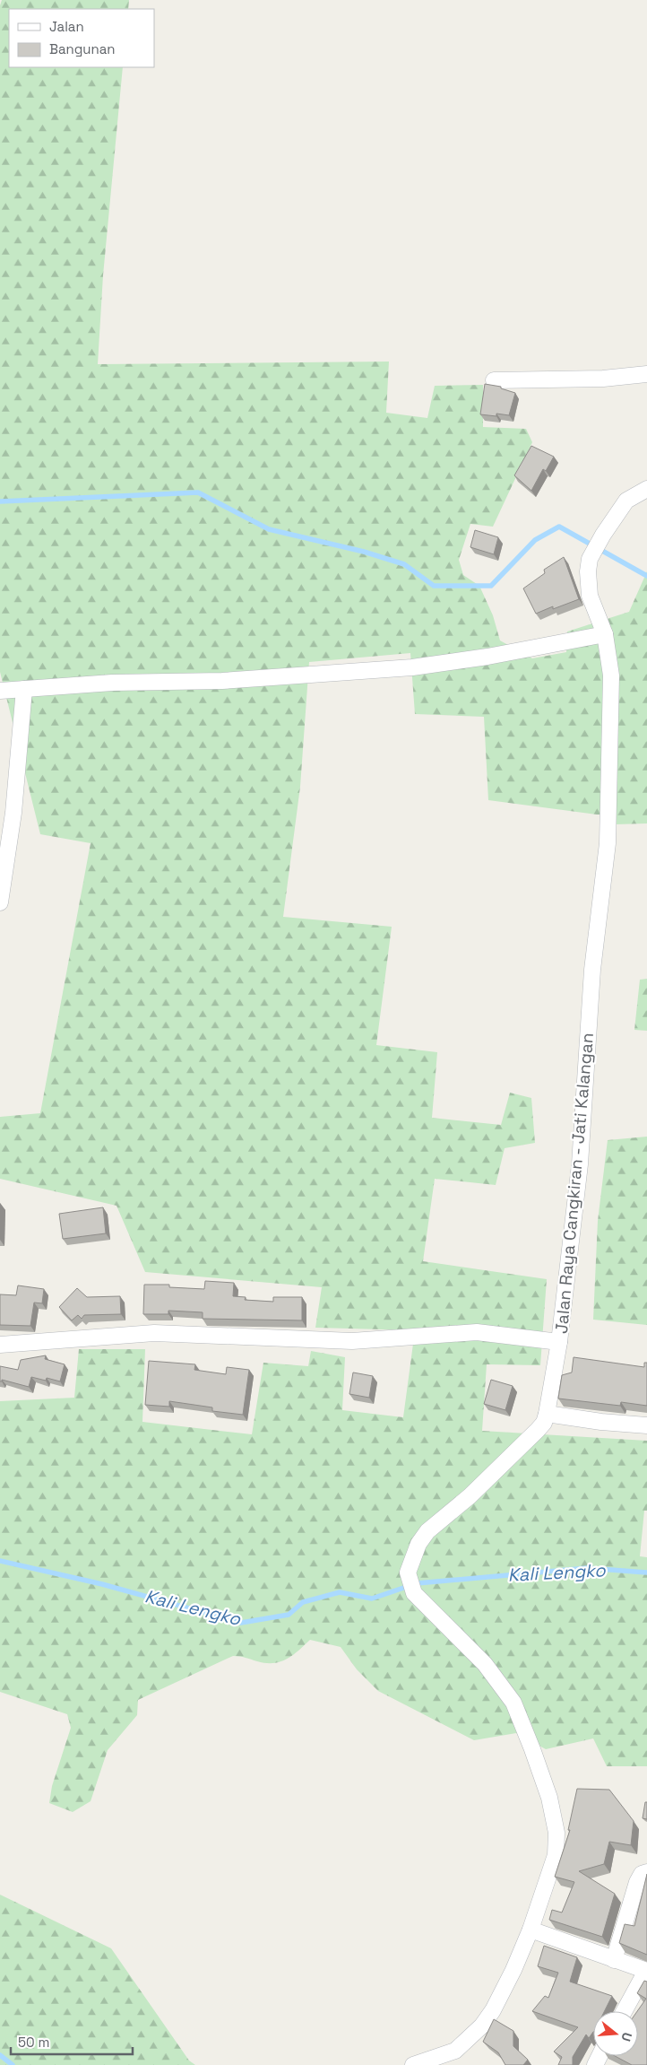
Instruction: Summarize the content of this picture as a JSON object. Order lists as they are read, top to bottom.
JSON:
{
  "streets": {
    "street": ["Jalan Raya Cangkiran - Jati Kalangan"]
  },
  "water": ["Kali Lengko"],
  "legend": ["Jalan", "Bangunan"],
  "scale_bar": "50 m",
  "north": "right"
}
